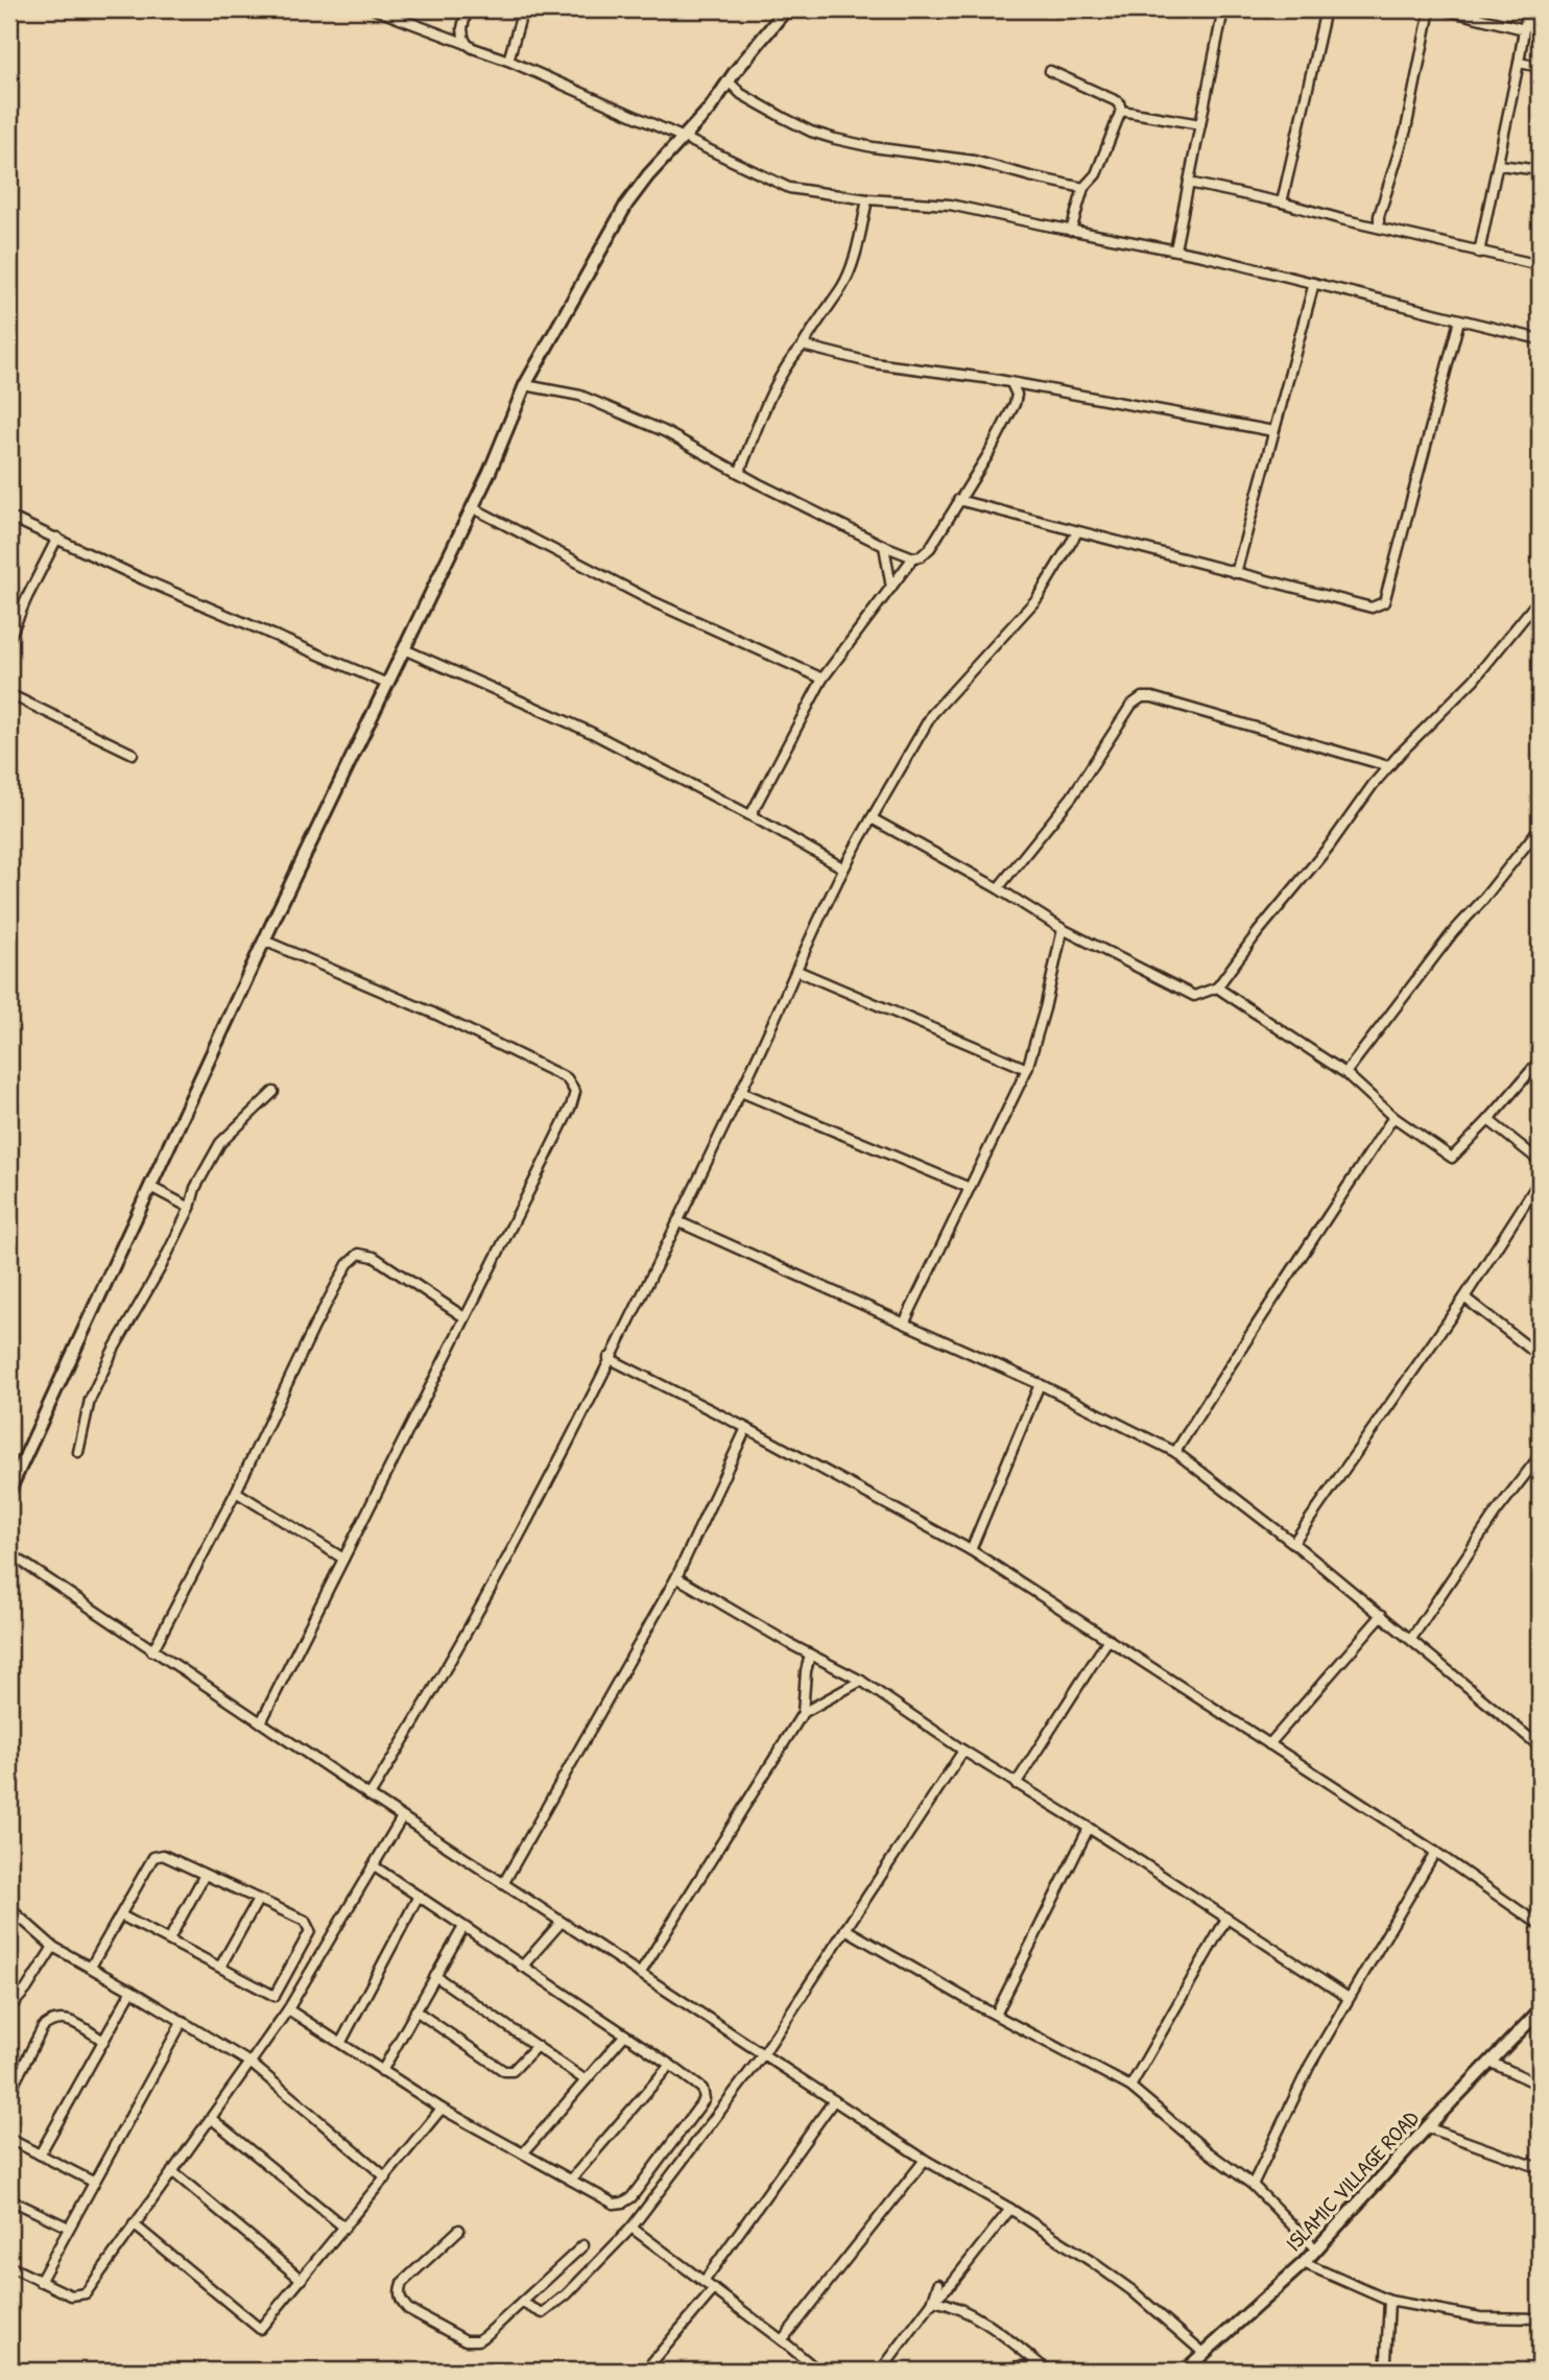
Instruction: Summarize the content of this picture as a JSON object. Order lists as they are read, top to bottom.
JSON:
{
  "streets": {
    "street": ["ISLAMIC VILLAGE ROAD"]
  }
}
